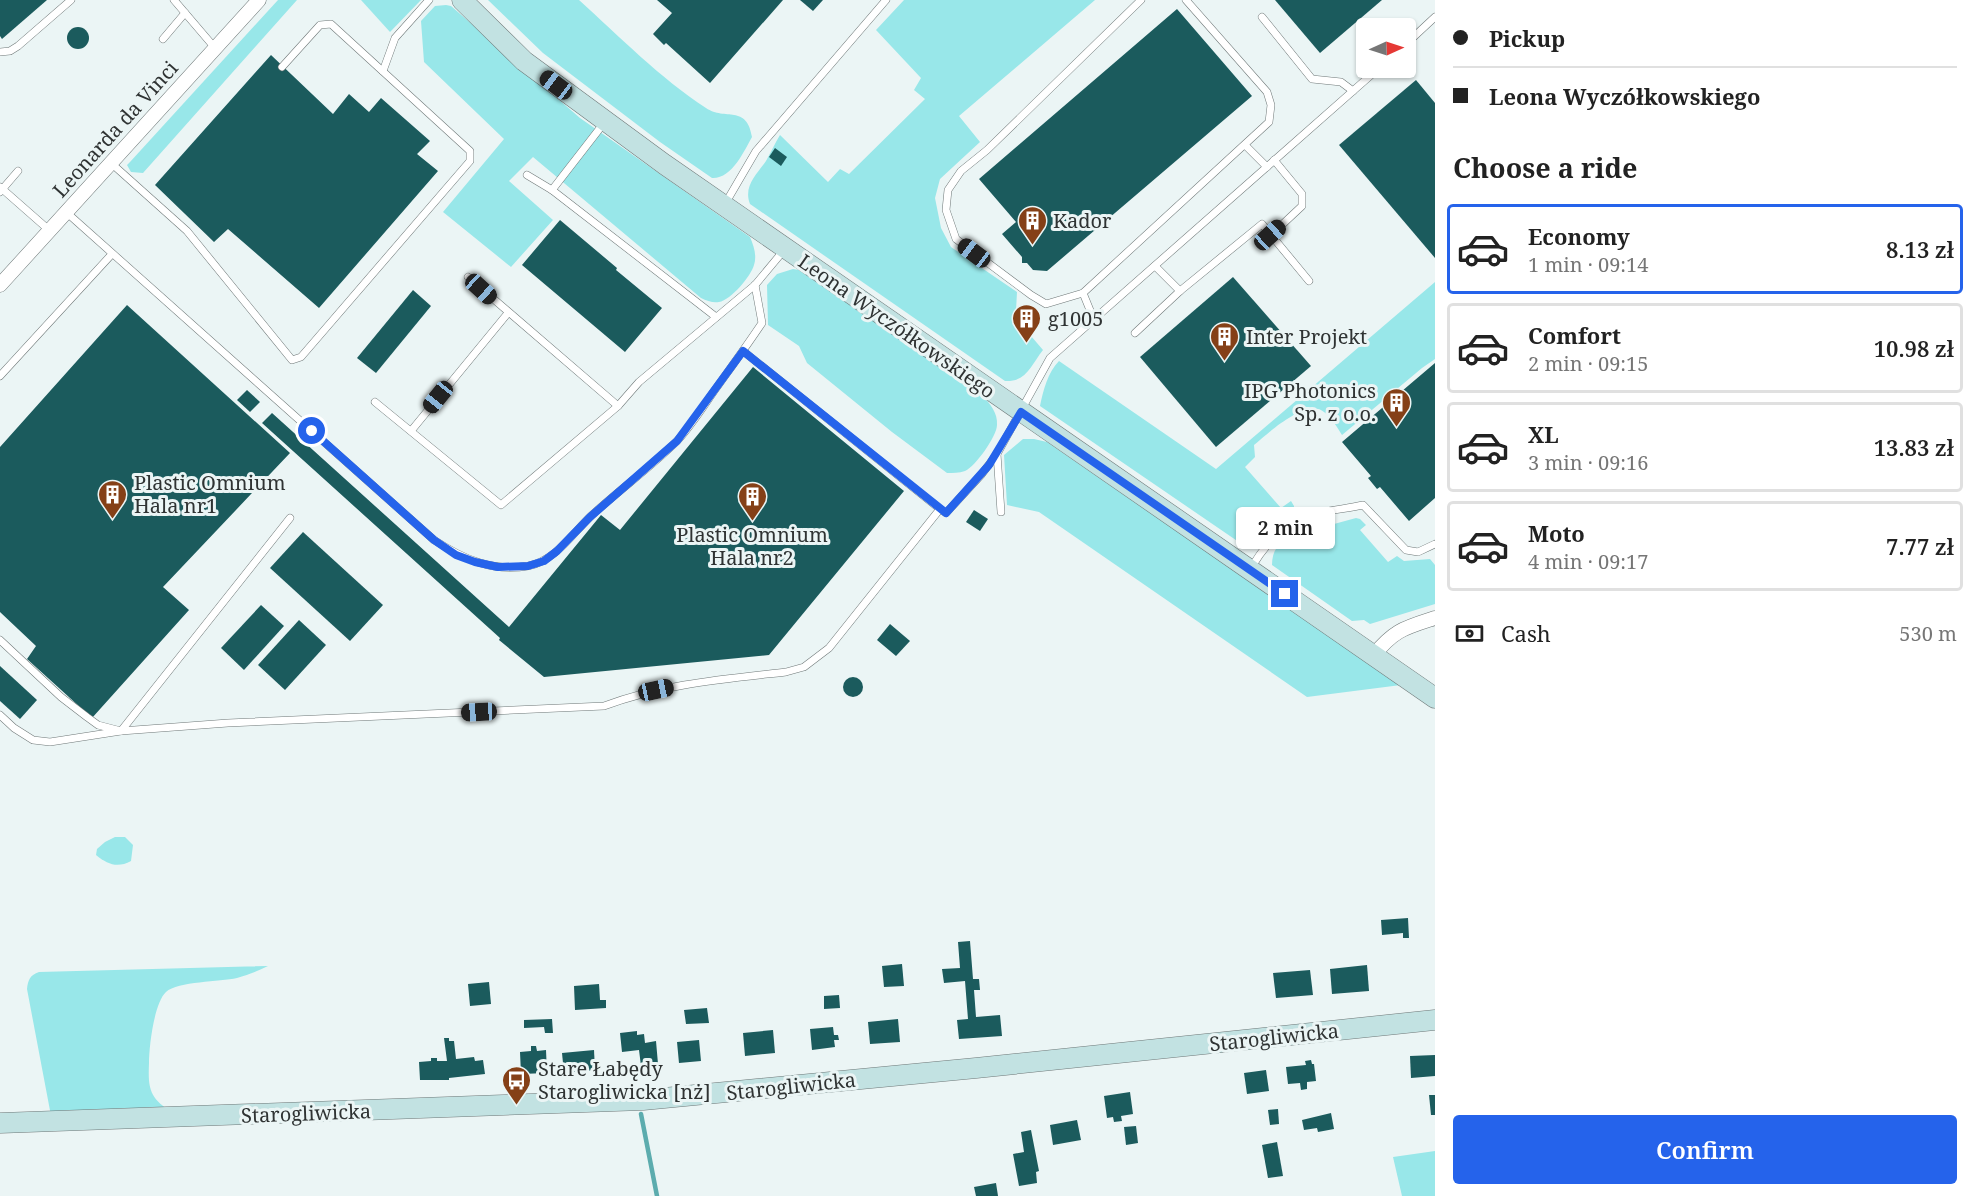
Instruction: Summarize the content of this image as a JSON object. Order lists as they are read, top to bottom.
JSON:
{
  "streets": {
    "street": ["Leonarda da Vinci", "Leona Wyczółkowskiego", "Starogliwicka"]
  },
  "places": {
    "building": [
      "Kador",
      "g1005",
      "Inter Projekt",
      "IPG Photonics Sp. z o.o.",
      "Plastic Omnium Hala nr1",
      "Plastic Omnium Hala nr2"
    ],
    "bus stop": ["Stare Łabędy Starogliwicka [nż]"]
  },
  "north": "right",
  "page": {
    "banner": ["Pickup", "Leona Wyczółkowskiego"],
    "heading": "Choose a ride",
    "list": [
      {
        "name": "Economy",
        "note": "1 min · 09:14",
        "value": "8.13 zł"
      },
      {
        "name": "Comfort",
        "note": "2 min · 09:15",
        "value": "10.98 zł"
      },
      {
        "name": "XL",
        "note": "3 min · 09:16",
        "value": "13.83 zł"
      },
      {
        "name": "Moto",
        "note": "4 min · 09:17",
        "value": "7.77 zł"
      }
    ],
    "bubble": "2 min",
    "pay": ["Cash", "530 m"],
    "buttons": "Confirm"
  }
}
